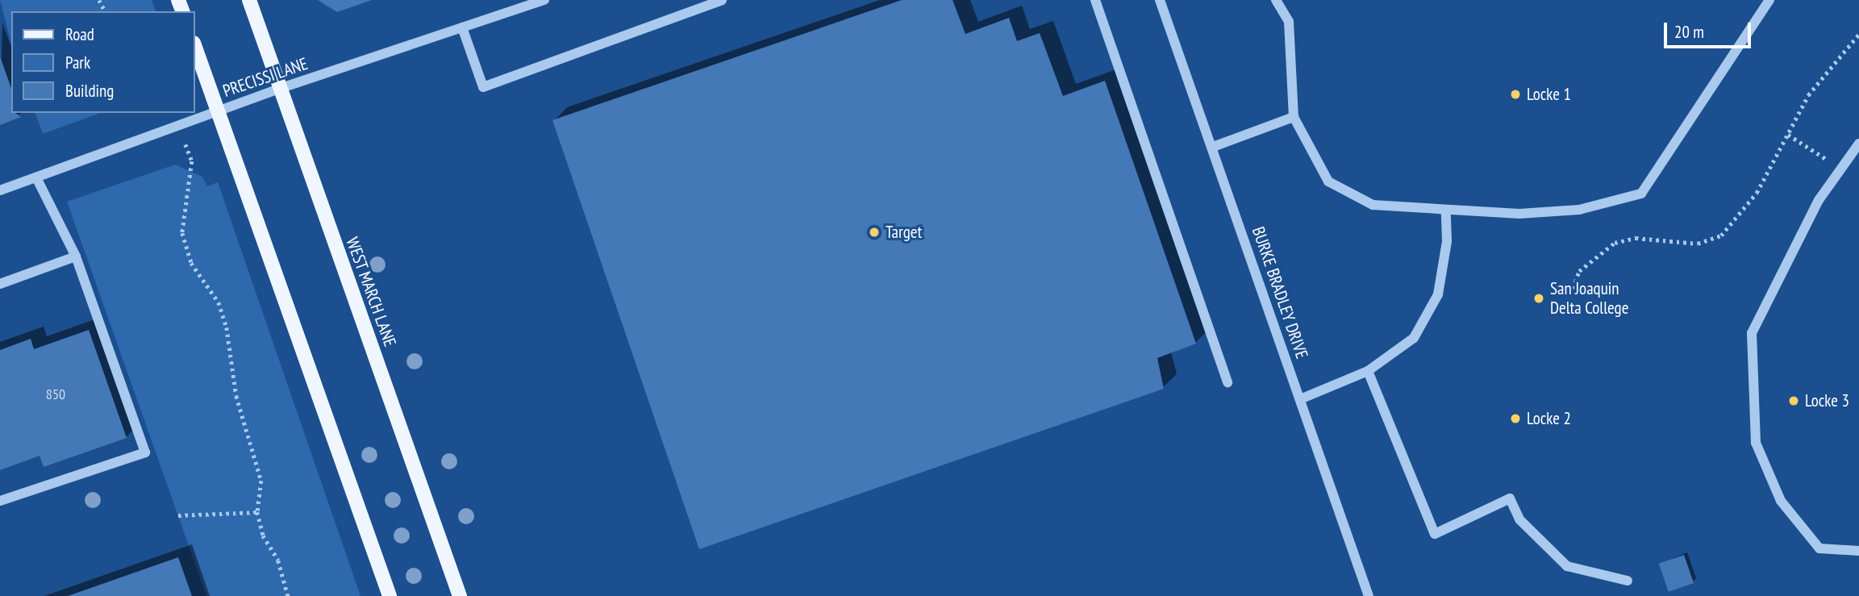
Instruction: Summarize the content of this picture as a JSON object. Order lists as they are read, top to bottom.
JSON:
{
  "streets": {
    "main road": ["WEST MARCH LANE"],
    "street": ["PRECISSI LANE", "BURKE BRADLEY DRIVE"]
  },
  "crossings": [
    ["PRECISSI LANE", "WEST MARCH LANE"]
  ],
  "places": [
    "Locke 1",
    "Target",
    "San Joaquin Delta College",
    "Locke 3",
    "Locke 2"
  ],
  "house_numbers": ["850"],
  "legend": ["Road", "Park", "Building"],
  "scale_bar": "20 m"
}
